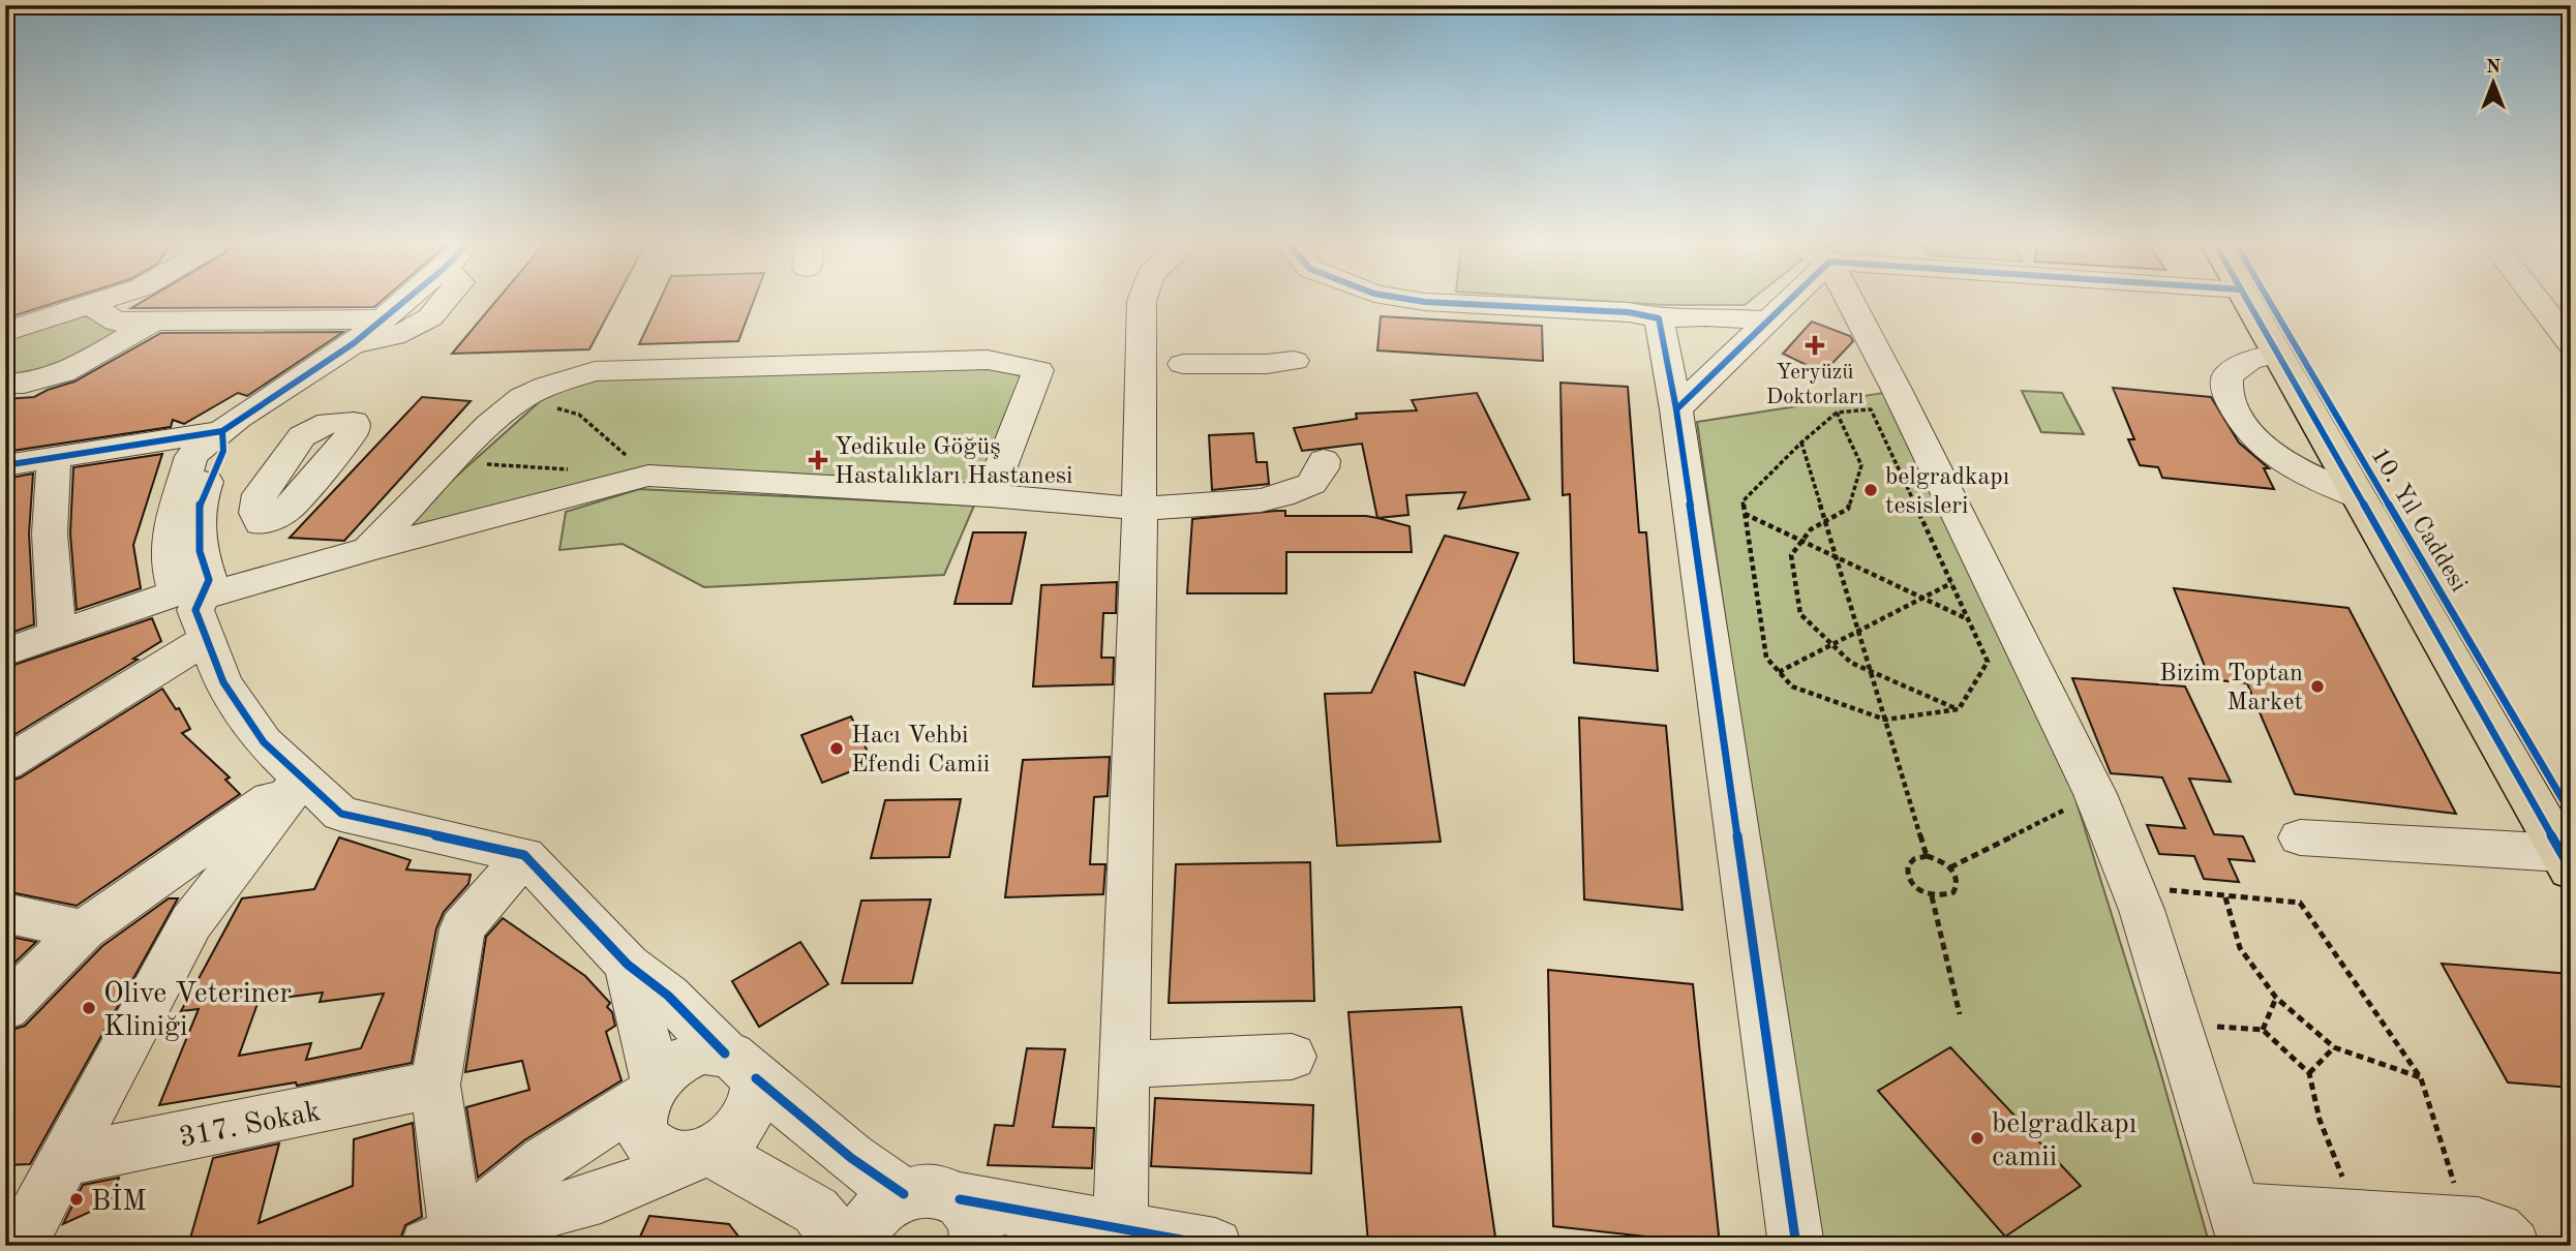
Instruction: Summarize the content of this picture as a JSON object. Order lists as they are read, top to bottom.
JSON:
{
  "streets": {
    "main road": ["10. Yıl Caddesi"],
    "street": ["317. Sokak"]
  },
  "places": {
    "health": ["Yeryüzü Doktorları", "Yedikule Göğüş Hastalıkları Hastanesi"],
    "other": [
      "belgradkapı tesisleri",
      "Bizim Toptan Market",
      "Hacı Vehbi Efendi Camii",
      "Olive Veteriner Kliniği",
      "belgradkapı camii",
      "BİM"
    ]
  },
  "north": "top"
}
